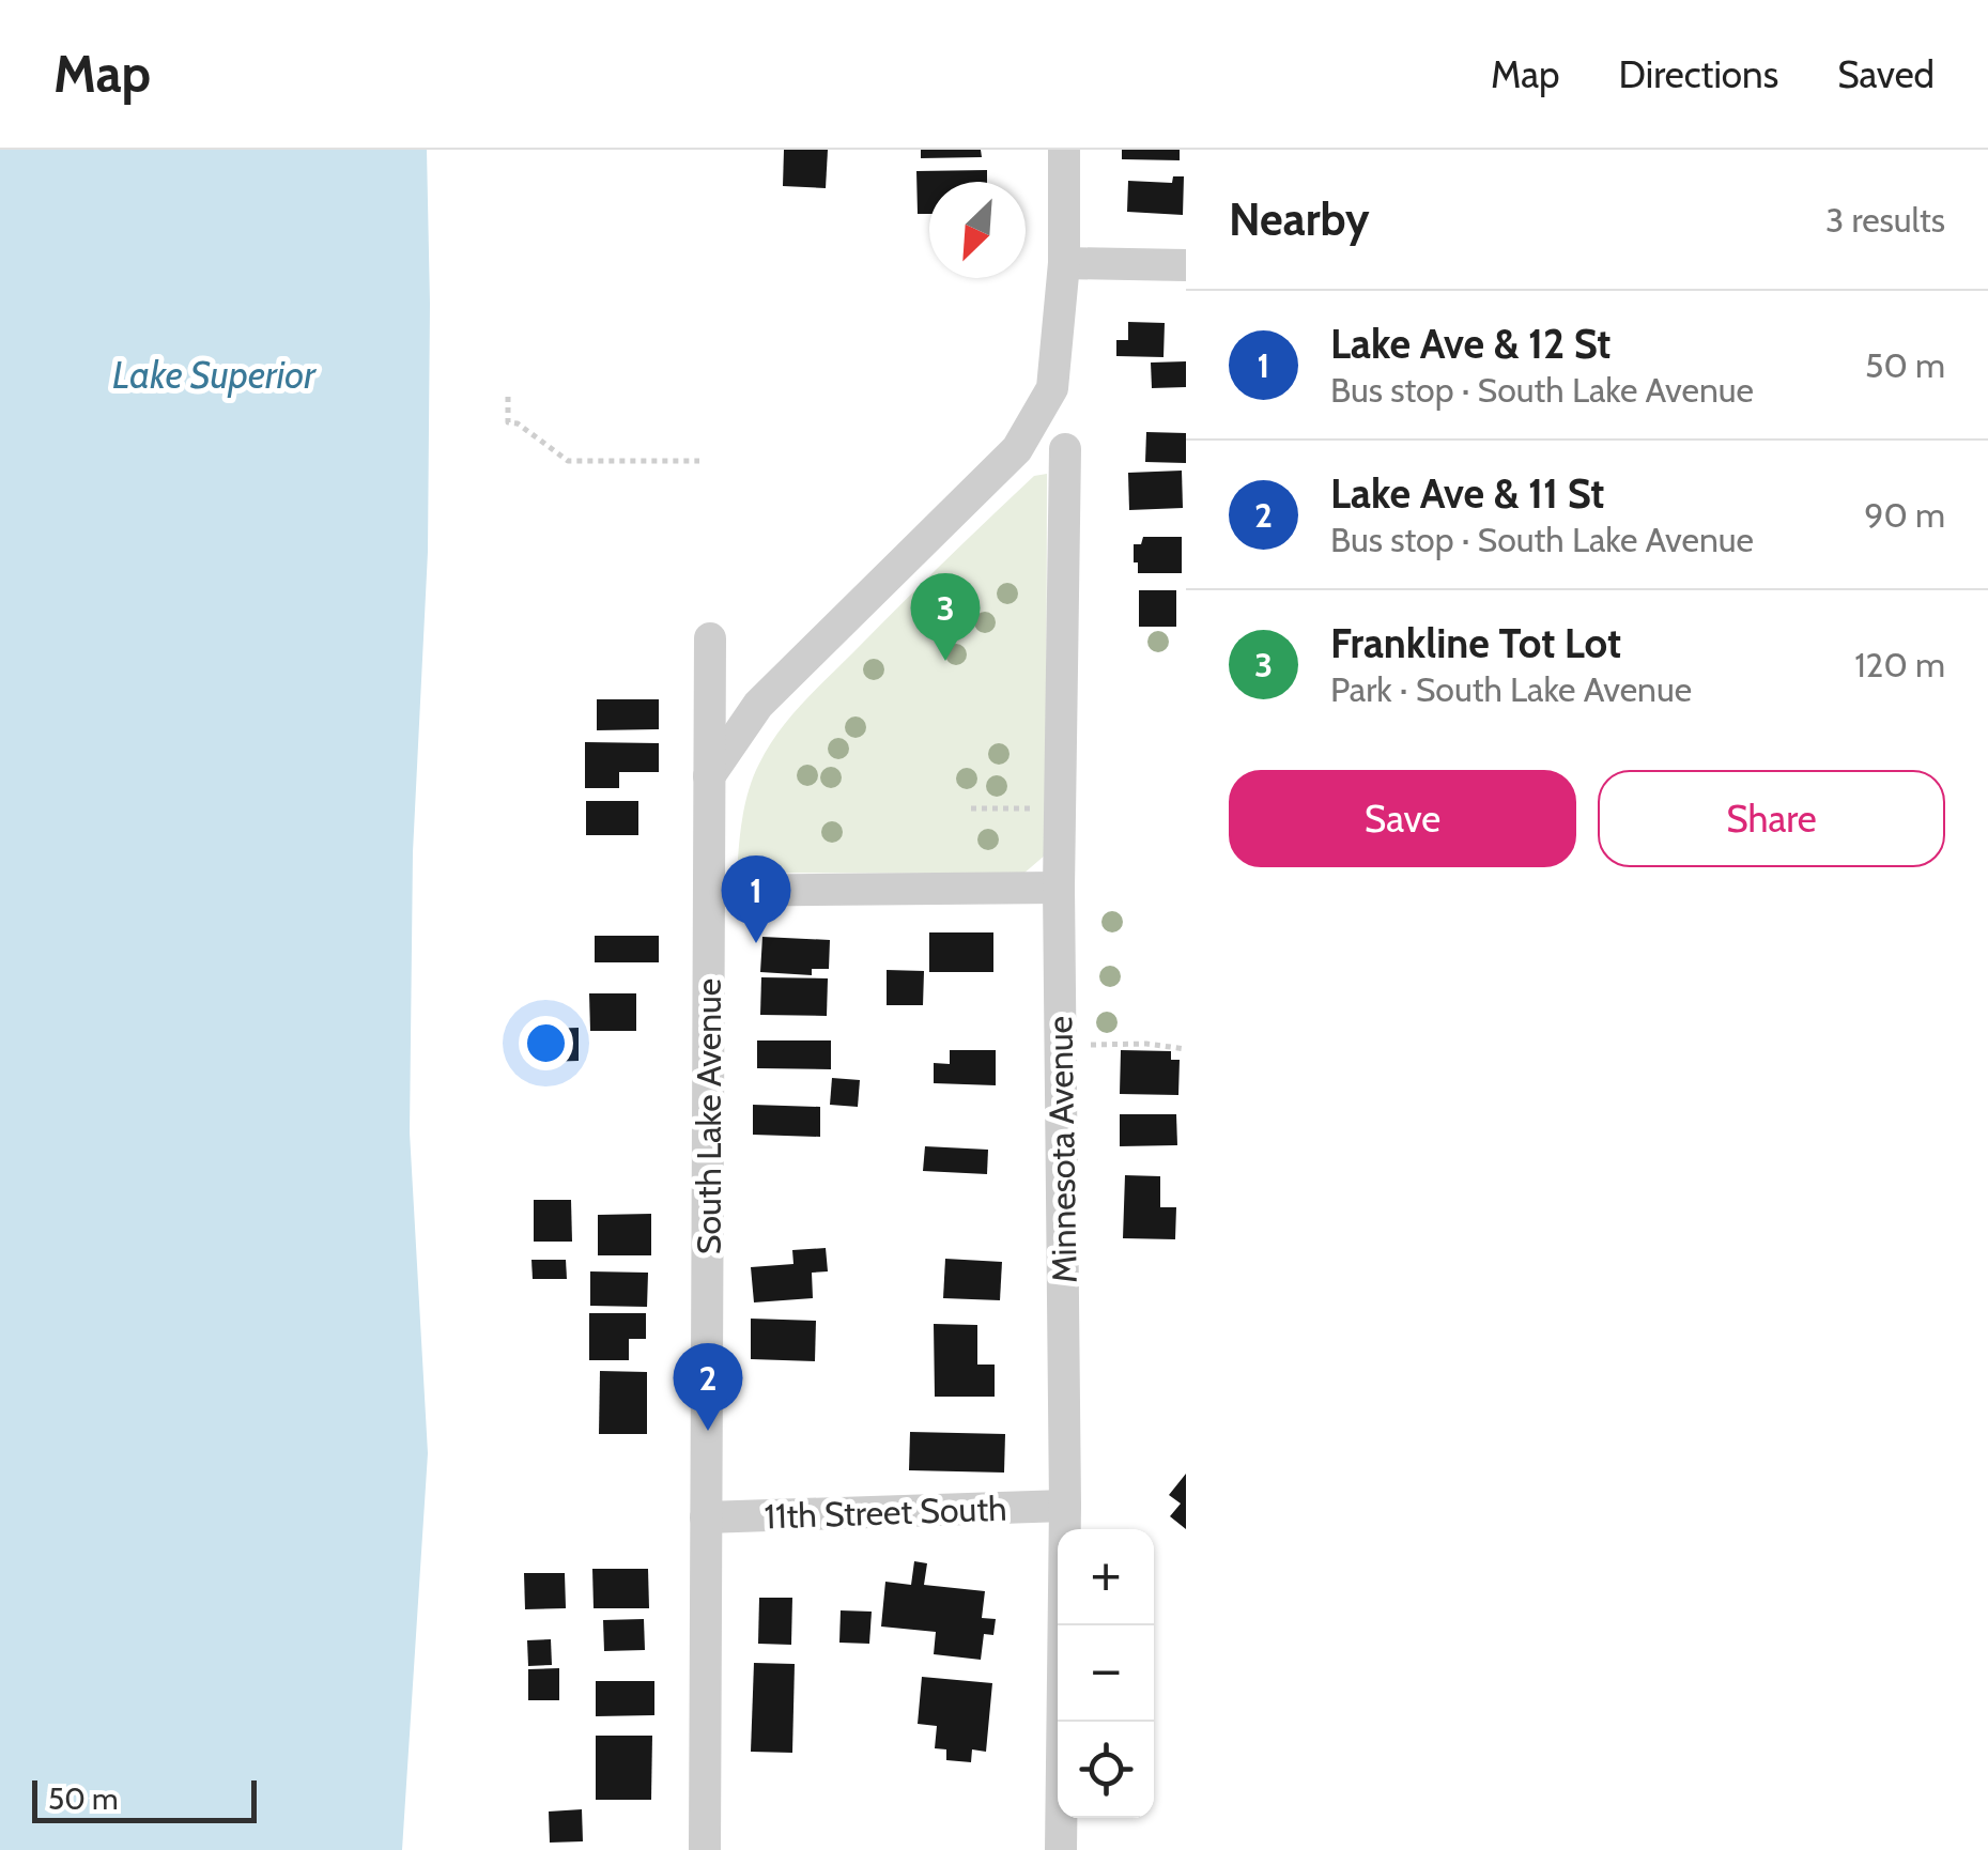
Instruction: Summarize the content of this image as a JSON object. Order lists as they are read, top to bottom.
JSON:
{
  "streets": {
    "street": ["South Lake Avenue", "Minnesota Avenue", "11th Street South"]
  },
  "crossings": [
    ["South Lake Avenue", "11th Street South"],
    ["Minnesota Avenue", "11th Street South"]
  ],
  "water": ["Lake Superior"],
  "scale_bar": "50 m",
  "north": "bottom left",
  "page": {
    "header": "Map",
    "nav": ["Map", "Directions", "Saved"],
    "heading": ["Nearby", "3 results"],
    "list": [
      {
        "mark": "1",
        "name": "Lake Ave & 12 St",
        "note": "Bus stop · South Lake Avenue",
        "value": "50 m"
      },
      {
        "mark": "2",
        "name": "Lake Ave & 11 St",
        "note": "Bus stop · South Lake Avenue",
        "value": "90 m"
      },
      {
        "mark": "3",
        "name": "Frankline Tot Lot",
        "note": "Park · South Lake Avenue",
        "value": "120 m"
      }
    ],
    "pins": ["3", "1", "2"],
    "buttons": ["Save", "Share"],
    "map_buttons": ["+", "−"],
    "scale": "50 m"
  }
}
